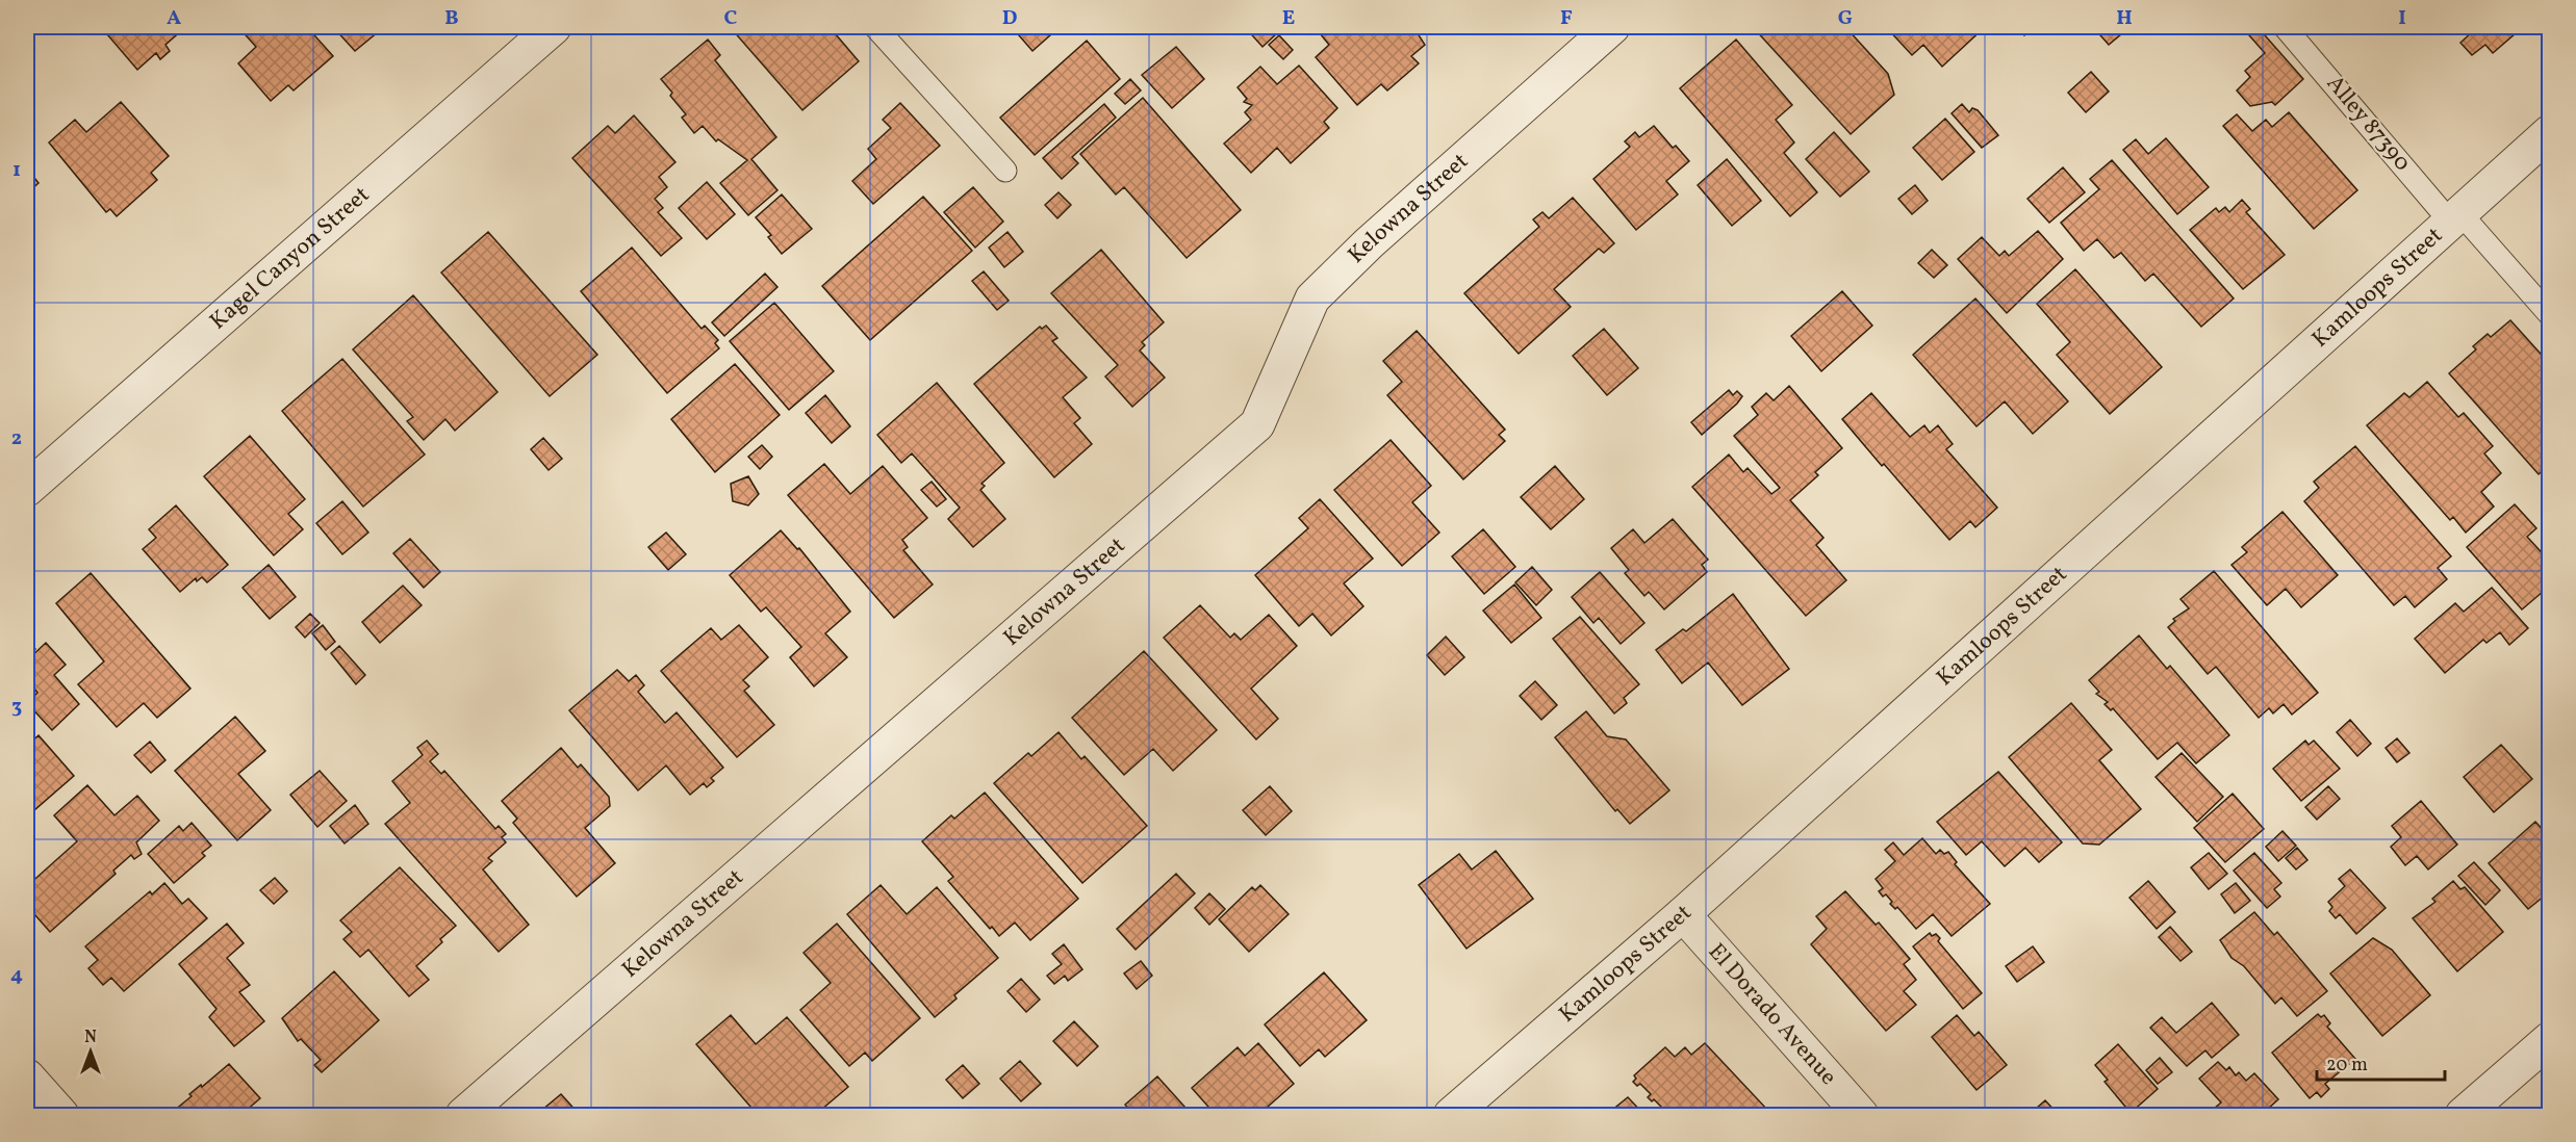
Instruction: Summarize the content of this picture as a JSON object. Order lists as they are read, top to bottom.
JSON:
{
  "streets": {
    "street": [
      "Kelowna Street",
      "Kagel Canyon Street",
      "Kamloops Street",
      "El Dorado Avenue"
    ],
    "lane": ["Alley 87390"]
  },
  "crossings": [
    ["Alley 87390", "Kamloops Street"],
    ["Kamloops Street", "El Dorado Avenue"]
  ],
  "scale_bar": "20 m",
  "north": "top",
  "grid": {
    "columns": [
      "A",
      "B",
      "C",
      "D",
      "E",
      "F",
      "G",
      "H",
      "I"
    ],
    "rows": [
      "1",
      "2",
      "3",
      "4"
    ]
  }
}
